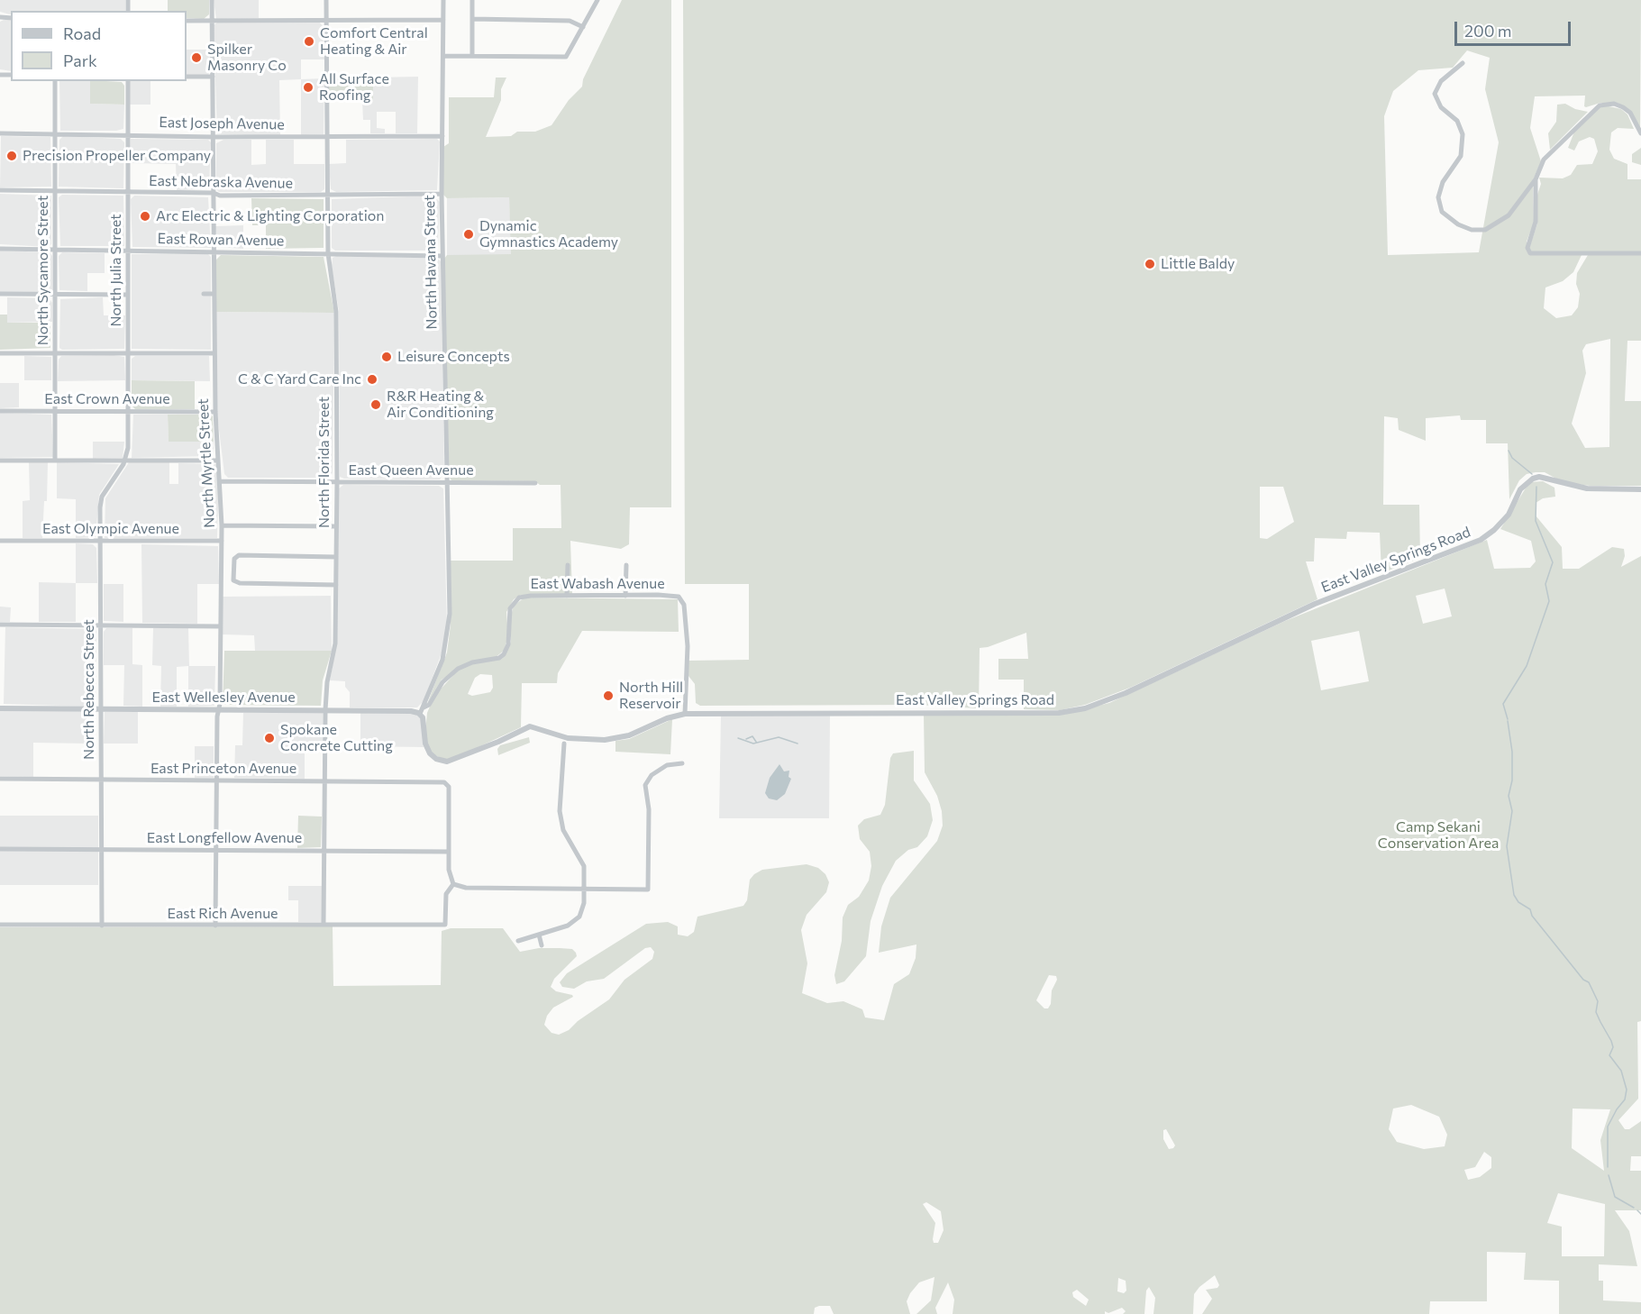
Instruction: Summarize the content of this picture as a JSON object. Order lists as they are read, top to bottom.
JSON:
{
  "streets": {
    "street": [
      "East Joseph Avenue",
      "East Nebraska Avenue",
      "East Rowan Avenue",
      "North Havana Street",
      "North Sycamore Street",
      "North Julia Street",
      "East Crown Avenue",
      "North Florida Street",
      "North Myrtle Street",
      "East Queen Avenue",
      "East Olympic Avenue",
      "East Valley Springs Road",
      "East Wabash Avenue",
      "North Rebecca Street",
      "East Wellesley Avenue",
      "East Princeton Avenue",
      "East Longfellow Avenue",
      "East Rich Avenue"
    ]
  },
  "crossings": [
    ["East Joseph Avenue", "North Havana Street"],
    ["East Joseph Avenue", "North Sycamore Street"],
    ["East Joseph Avenue", "North Julia Street"],
    ["East Joseph Avenue", "North Florida Street"],
    ["East Joseph Avenue", "North Myrtle Street"],
    ["East Nebraska Avenue", "North Havana Street"],
    ["East Nebraska Avenue", "North Sycamore Street"],
    ["East Nebraska Avenue", "North Julia Street"],
    ["East Nebraska Avenue", "North Florida Street"],
    ["East Nebraska Avenue", "North Myrtle Street"],
    ["East Rowan Avenue", "North Havana Street"],
    ["East Rowan Avenue", "North Sycamore Street"],
    ["East Rowan Avenue", "North Julia Street"],
    ["East Rowan Avenue", "North Florida Street"],
    ["East Rowan Avenue", "North Myrtle Street"],
    ["North Havana Street", "East Queen Avenue"],
    ["North Havana Street", "East Valley Springs Road"],
    ["North Havana Street", "East Wabash Avenue"],
    ["North Havana Street", "East Wellesley Avenue"],
    ["North Sycamore Street", "East Crown Avenue"],
    ["North Julia Street", "East Crown Avenue"],
    ["North Julia Street", "North Rebecca Street"],
    ["East Crown Avenue", "North Myrtle Street"],
    ["North Florida Street", "East Queen Avenue"],
    ["North Florida Street", "East Wellesley Avenue"],
    ["North Florida Street", "East Princeton Avenue"],
    ["North Florida Street", "East Longfellow Avenue"],
    ["North Florida Street", "East Rich Avenue"],
    ["North Myrtle Street", "East Queen Avenue"],
    ["North Myrtle Street", "East Olympic Avenue"],
    ["North Myrtle Street", "East Wellesley Avenue"],
    ["North Myrtle Street", "East Princeton Avenue"],
    ["North Myrtle Street", "East Longfellow Avenue"],
    ["North Myrtle Street", "East Rich Avenue"],
    ["East Olympic Avenue", "North Rebecca Street"],
    ["East Valley Springs Road", "East Wabash Avenue"],
    ["East Valley Springs Road", "East Wellesley Avenue"],
    ["North Rebecca Street", "East Wellesley Avenue"],
    ["North Rebecca Street", "East Princeton Avenue"],
    ["North Rebecca Street", "East Longfellow Avenue"],
    ["North Rebecca Street", "East Rich Avenue"],
    ["East Princeton Avenue", "East Longfellow Avenue"]
  ],
  "parks": ["Camp Sekani Conservation Area"],
  "places": [
    "Comfort Central Heating & Air",
    "Spilker Masonry Co",
    "All Surface Roofing",
    "Precision Propeller Company",
    "Arc Electric & Lighting Corporation",
    "Dynamic Gymnastics Academy",
    "Little Baldy",
    "Leisure Concepts",
    "C & C Yard Care Inc",
    "R&R Heating & Air Conditioning",
    "North Hill Reservoir",
    "Spokane Concrete Cutting"
  ],
  "legend": ["Road", "Park"],
  "scale_bar": "200 m"
}
